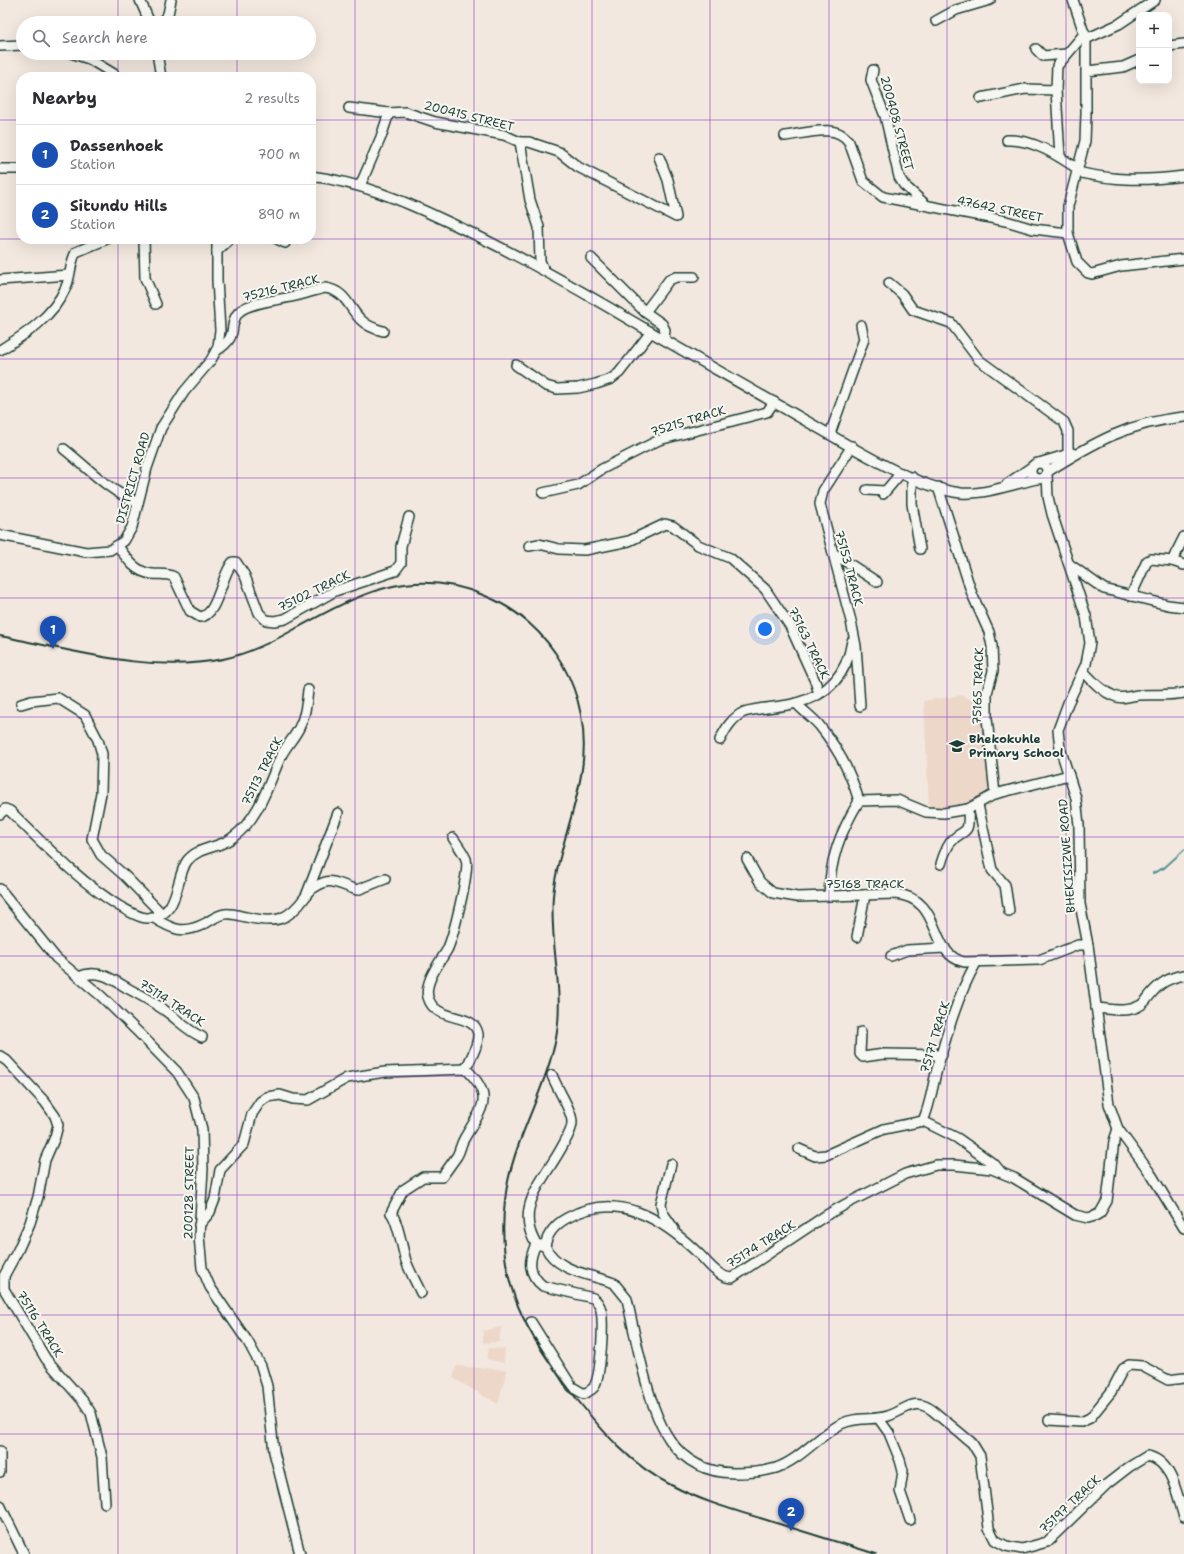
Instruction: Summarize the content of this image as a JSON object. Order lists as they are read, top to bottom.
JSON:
{
  "streets": {
    "street": [
      "200415 STREET",
      "200408 STREET",
      "47642 STREET",
      "75216 TRACK",
      "75215 TRACK",
      "DISTRICT ROAD",
      "75153 TRACK",
      "75102 TRACK",
      "75163 TRACK",
      "75165 TRACK",
      "75113 TRACK",
      "BHEKISIZWE ROAD",
      "75168 TRACK",
      "75114 TRACK",
      "75171 TRACK",
      "200128 STREET",
      "75174 TRACK",
      "75116 TRACK",
      "75197 TRACK"
    ]
  },
  "crossings": [
    ["200408 STREET", "47642 STREET"],
    ["75216 TRACK", "DISTRICT ROAD"],
    ["DISTRICT ROAD", "75102 TRACK"],
    ["75153 TRACK", "75163 TRACK"],
    ["BHEKISIZWE ROAD", "75168 TRACK"],
    ["BHEKISIZWE ROAD", "75174 TRACK"],
    ["75168 TRACK", "75171 TRACK"],
    ["75114 TRACK", "200128 STREET"]
  ],
  "places": {
    "school or university": ["Bhekokuhle Primary School"]
  },
  "page": {
    "map_buttons": ["+", "−"],
    "search": "Search here",
    "heading": ["Nearby", "2 results"],
    "list": [
      {
        "mark": "1",
        "name": "Dassenhoek",
        "note": "Station",
        "value": "700 m"
      },
      {
        "mark": "2",
        "name": "Situndu Hills",
        "note": "Station",
        "value": "890 m"
      }
    ],
    "pins": ["1", "2"]
  }
}
